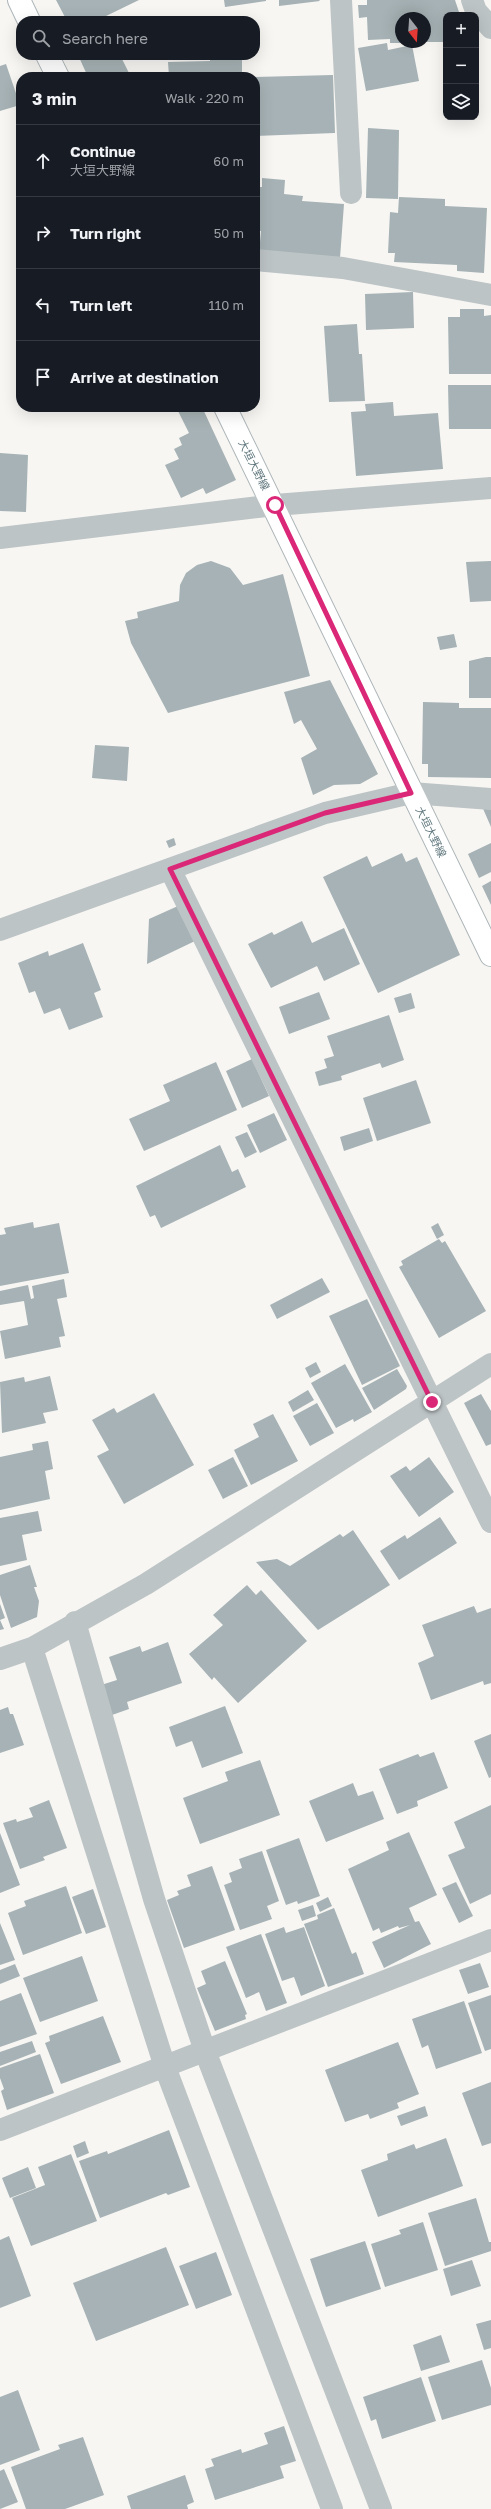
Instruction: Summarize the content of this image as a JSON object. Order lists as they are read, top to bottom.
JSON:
{
  "streets": {
    "main road": ["大垣大野線"]
  },
  "north": "bottom",
  "page": {
    "map_buttons": ["+", "−"],
    "search": "Search here",
    "heading": ["3 min", "Walk · 220 m"],
    "list": [
      ["Continue", "大垣大野線", "60 m"],
      ["Turn right", "50 m"],
      ["Turn left", "110 m"],
      "Arrive at destination"
    ]
  }
}
